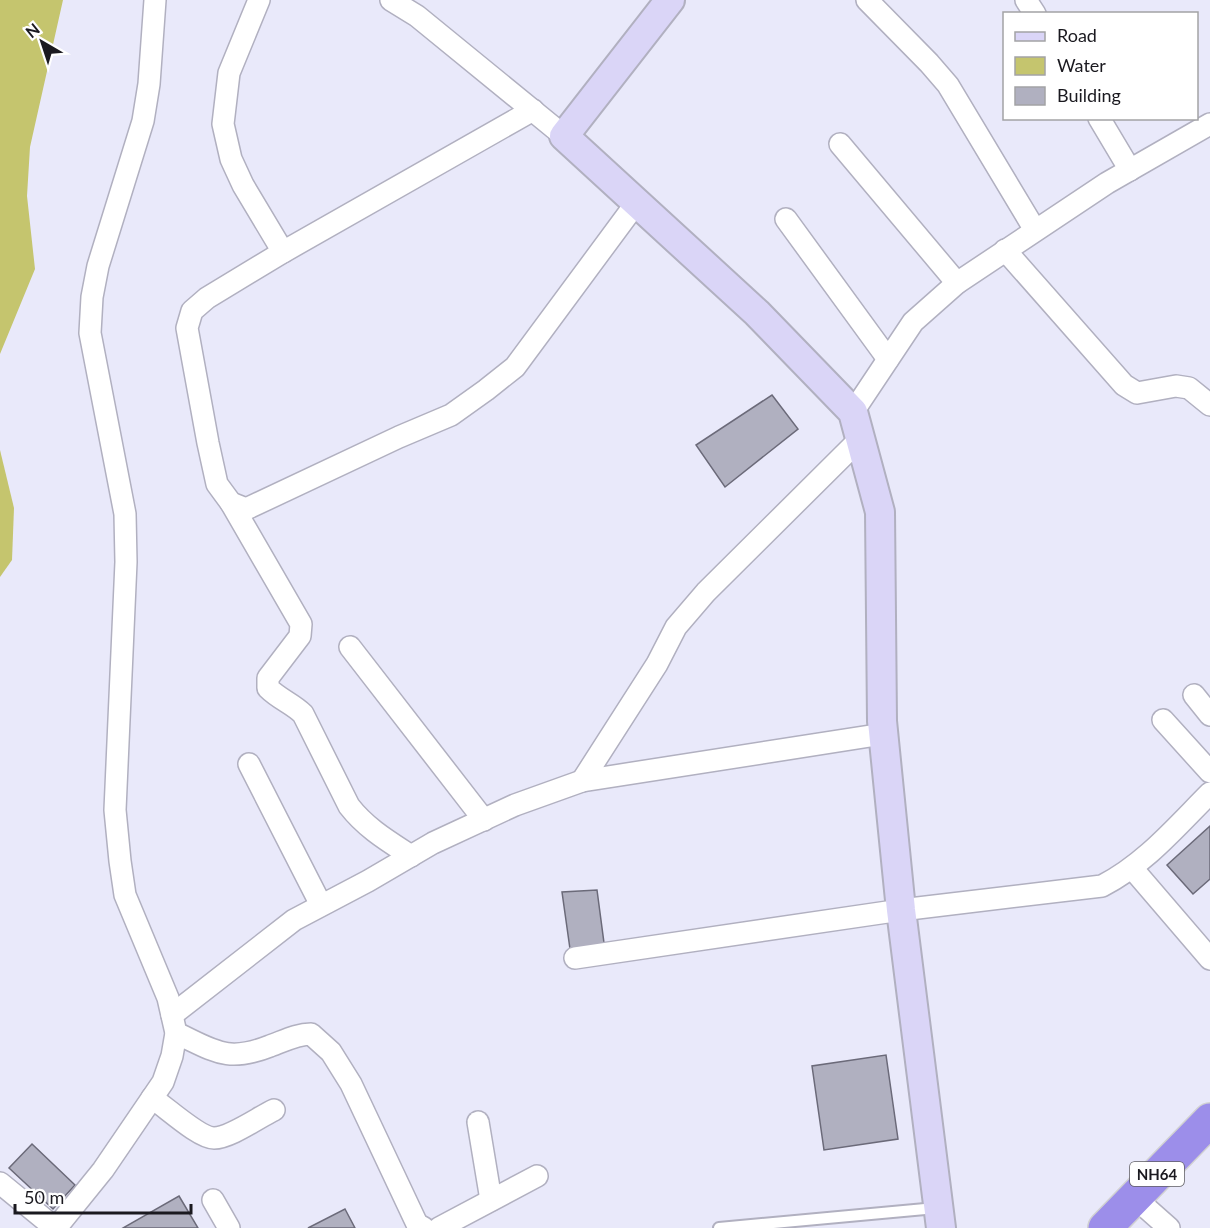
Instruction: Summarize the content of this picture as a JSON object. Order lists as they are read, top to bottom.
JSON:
{
  "streets": {
    "highway": ["NH64"]
  },
  "legend": ["Road", "Water", "Building"],
  "scale_bar": "50 m",
  "north": "top left"
}
